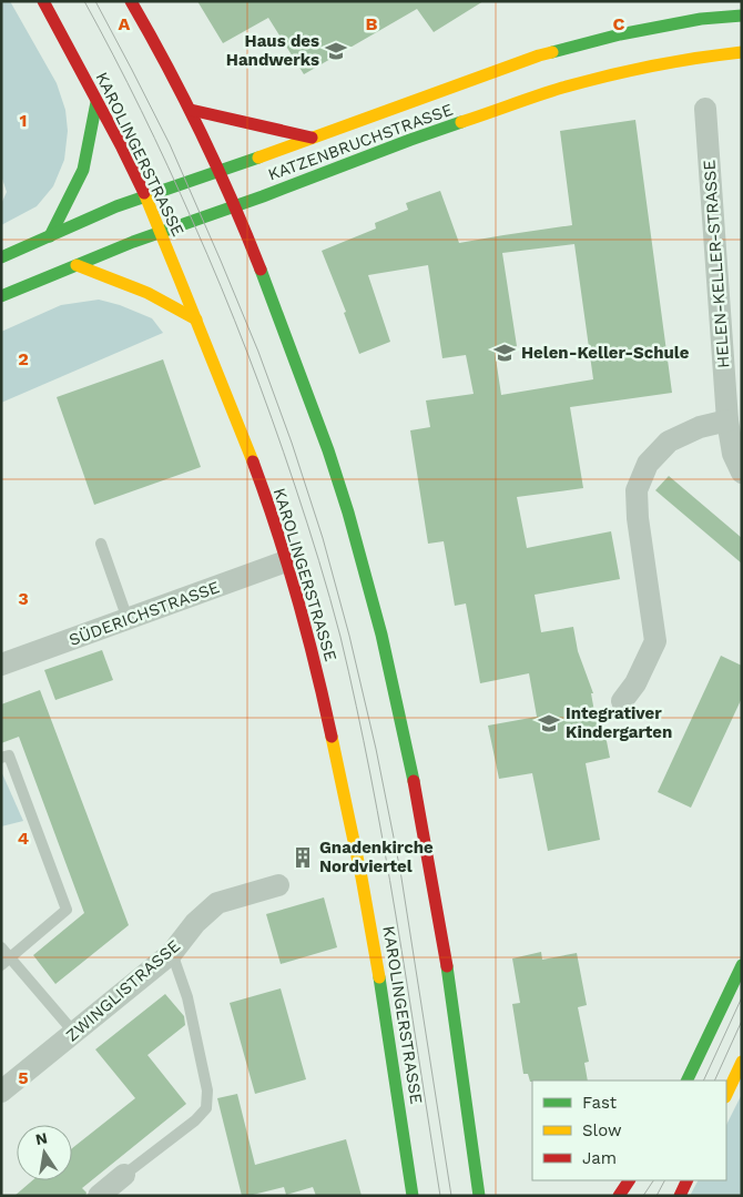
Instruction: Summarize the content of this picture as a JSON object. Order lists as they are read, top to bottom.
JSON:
{
  "streets": {
    "main road": ["KATZENBRUCHSTRASSE", "KAROLINGERSTRASSE"],
    "street": ["HELEN-KELLER-STRASSE", "SÜDERICHSTRASSE", "ZWINGLISTRASSE"]
  },
  "crossings": [
    ["KATZENBRUCHSTRASSE", "KAROLINGERSTRASSE"],
    ["KAROLINGERSTRASSE", "SÜDERICHSTRASSE"]
  ],
  "places": {
    "school or university": ["Haus des Handwerks", "Helen-Keller-Schule", "Integrativer Kindergarten"],
    "building": ["Gnadenkirche Nordviertel"]
  },
  "legend": ["Fast", "Slow", "Jam"],
  "north": "top",
  "grid": {
    "columns": ["A", "B", "C"],
    "rows": [
      "1",
      "2",
      "3",
      "4",
      "5"
    ]
  }
}
